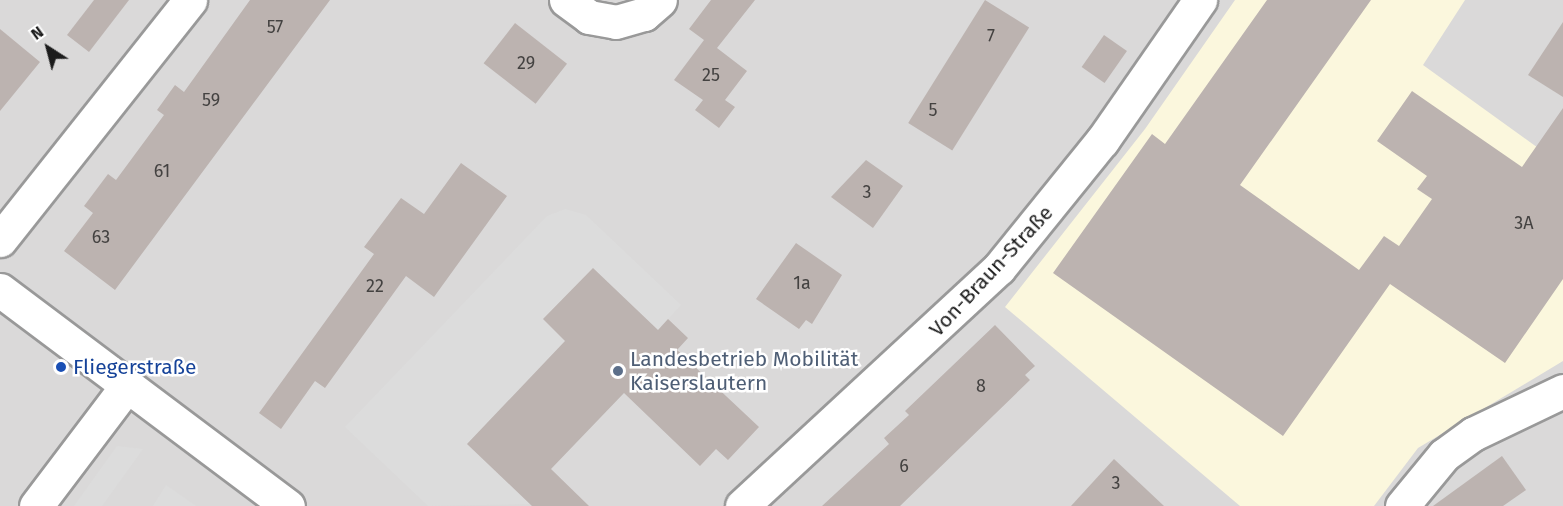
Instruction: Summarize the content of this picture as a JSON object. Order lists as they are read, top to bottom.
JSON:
{
  "streets": {
    "street": ["Von-Braun-Straße"]
  },
  "places": ["Fliegerstraße", "Landesbetrieb Mobilität Kaiserslautern"],
  "house_numbers": [
    "57",
    "7",
    "29",
    "25",
    "59",
    "5",
    "61",
    "3",
    "3A",
    "63",
    "1a",
    "22",
    "8",
    "6",
    "3"
  ],
  "north": "top left"
}
